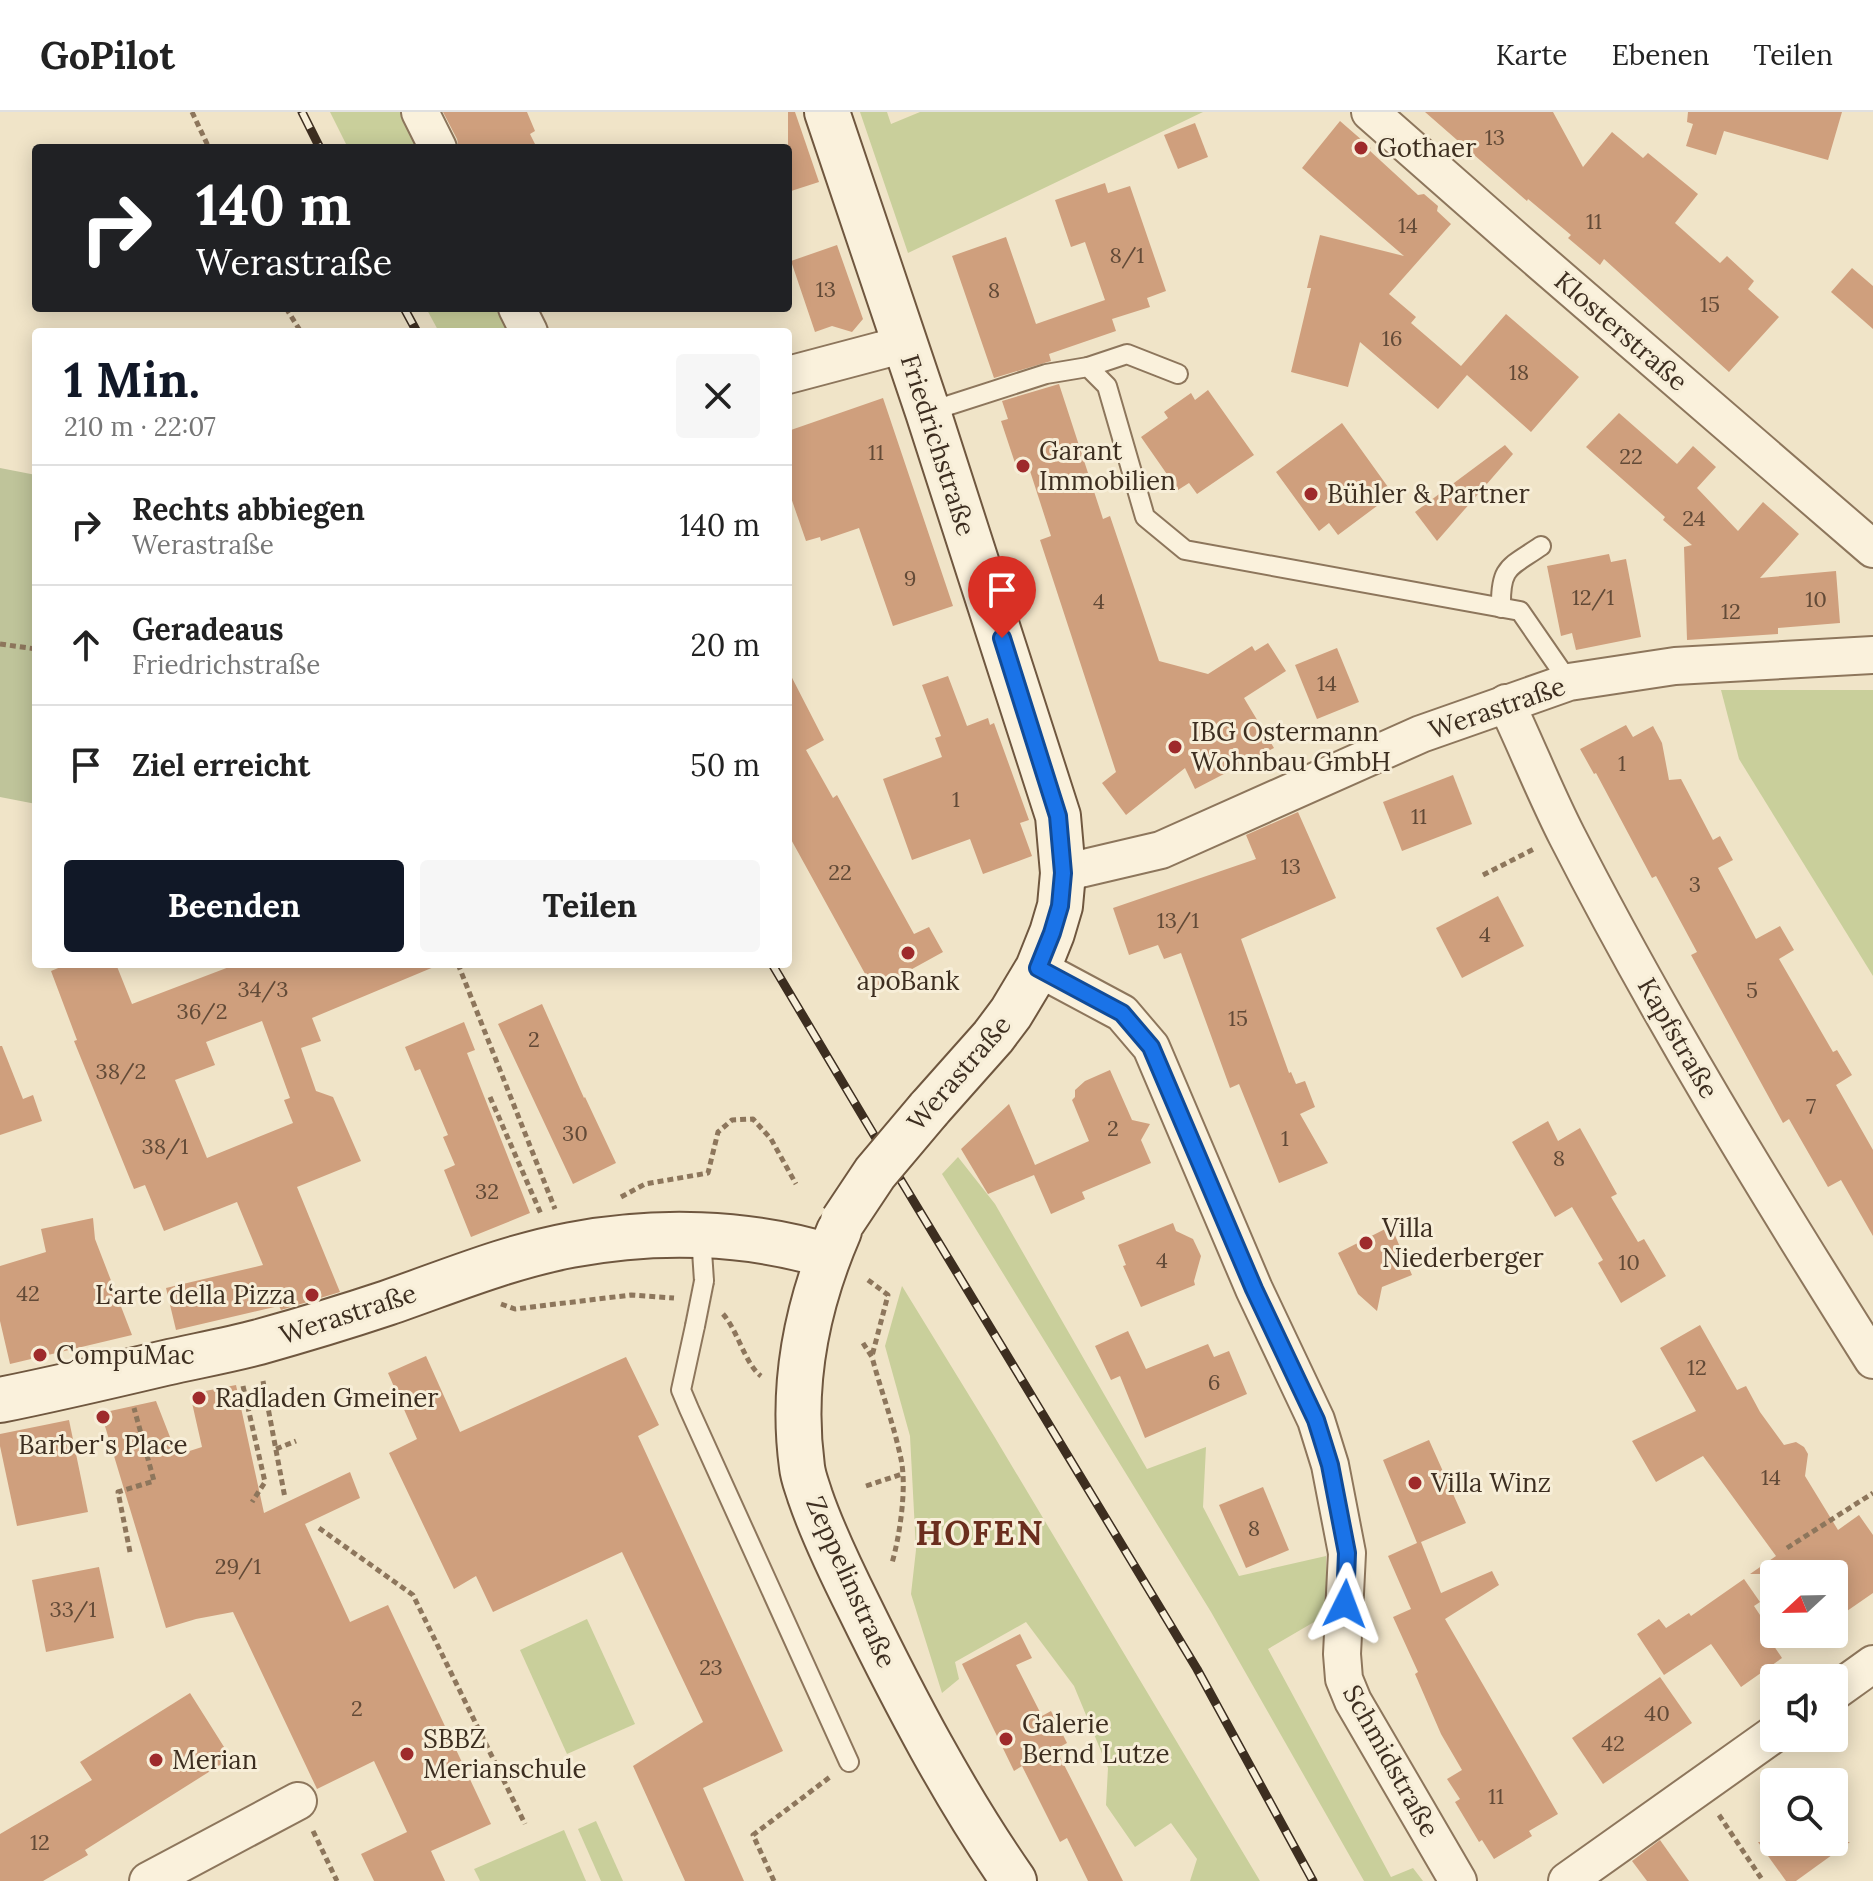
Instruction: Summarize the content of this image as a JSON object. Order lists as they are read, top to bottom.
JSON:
{
  "streets": {
    "main road": ["Friedrichstraße", "Werastraße", "Zeppelinstraße"],
    "street": ["Klosterstraße", "Kapfstraße", "Schmidstraße"]
  },
  "crossings": [
    ["Friedrichstraße", "Werastraße"],
    ["Werastraße", "Kapfstraße"],
    ["Werastraße", "Zeppelinstraße"],
    ["Werastraße", "Schmidstraße"]
  ],
  "districts": ["HOFEN"],
  "places": [
    "Gothaer",
    "Garant Immobilien",
    "Bühler & Partner",
    "IBG Ostermann Wohnbau GmbH",
    "apoBank",
    "Villa Niederberger",
    "L‘arte della Pizza",
    "CompuMac",
    "Radladen Gmeiner",
    "Barber's Place",
    "Villa Winz",
    "Galerie Bernd Lutze",
    "SBBZ Merianschule",
    "Merian"
  ],
  "house_numbers": [
    "13",
    "11",
    "14",
    "8/1",
    "13",
    "8",
    "15",
    "16",
    "18",
    "11",
    "22",
    "24",
    "9",
    "12/1",
    "10",
    "4",
    "12",
    "14",
    "1",
    "1",
    "11",
    "13",
    "22",
    "3",
    "13/1",
    "4",
    "34/3",
    "5",
    "36/2",
    "15",
    "2",
    "38/2",
    "7",
    "2",
    "30",
    "1",
    "38/1",
    "8",
    "32",
    "4",
    "10",
    "42",
    "12",
    "6",
    "14",
    "8",
    "29/1",
    "33/1",
    "23",
    "2",
    "40",
    "42",
    "11",
    "12"
  ],
  "north": "left",
  "page": {
    "header": "GoPilot",
    "nav": ["Karte", "Ebenen", "Teilen"],
    "turn": ["140 m", "Werastraße"],
    "heading": ["1 Min.", "210 m · 22:07"],
    "list": [
      {
        "name": "Rechts abbiegen",
        "note": "Werastraße",
        "value": "140 m"
      },
      {
        "name": "Geradeaus",
        "note": "Friedrichstraße",
        "value": "20 m"
      },
      {
        "name": "Ziel erreicht",
        "value": "50 m"
      }
    ],
    "buttons": ["Beenden", "Teilen"]
  }
}
